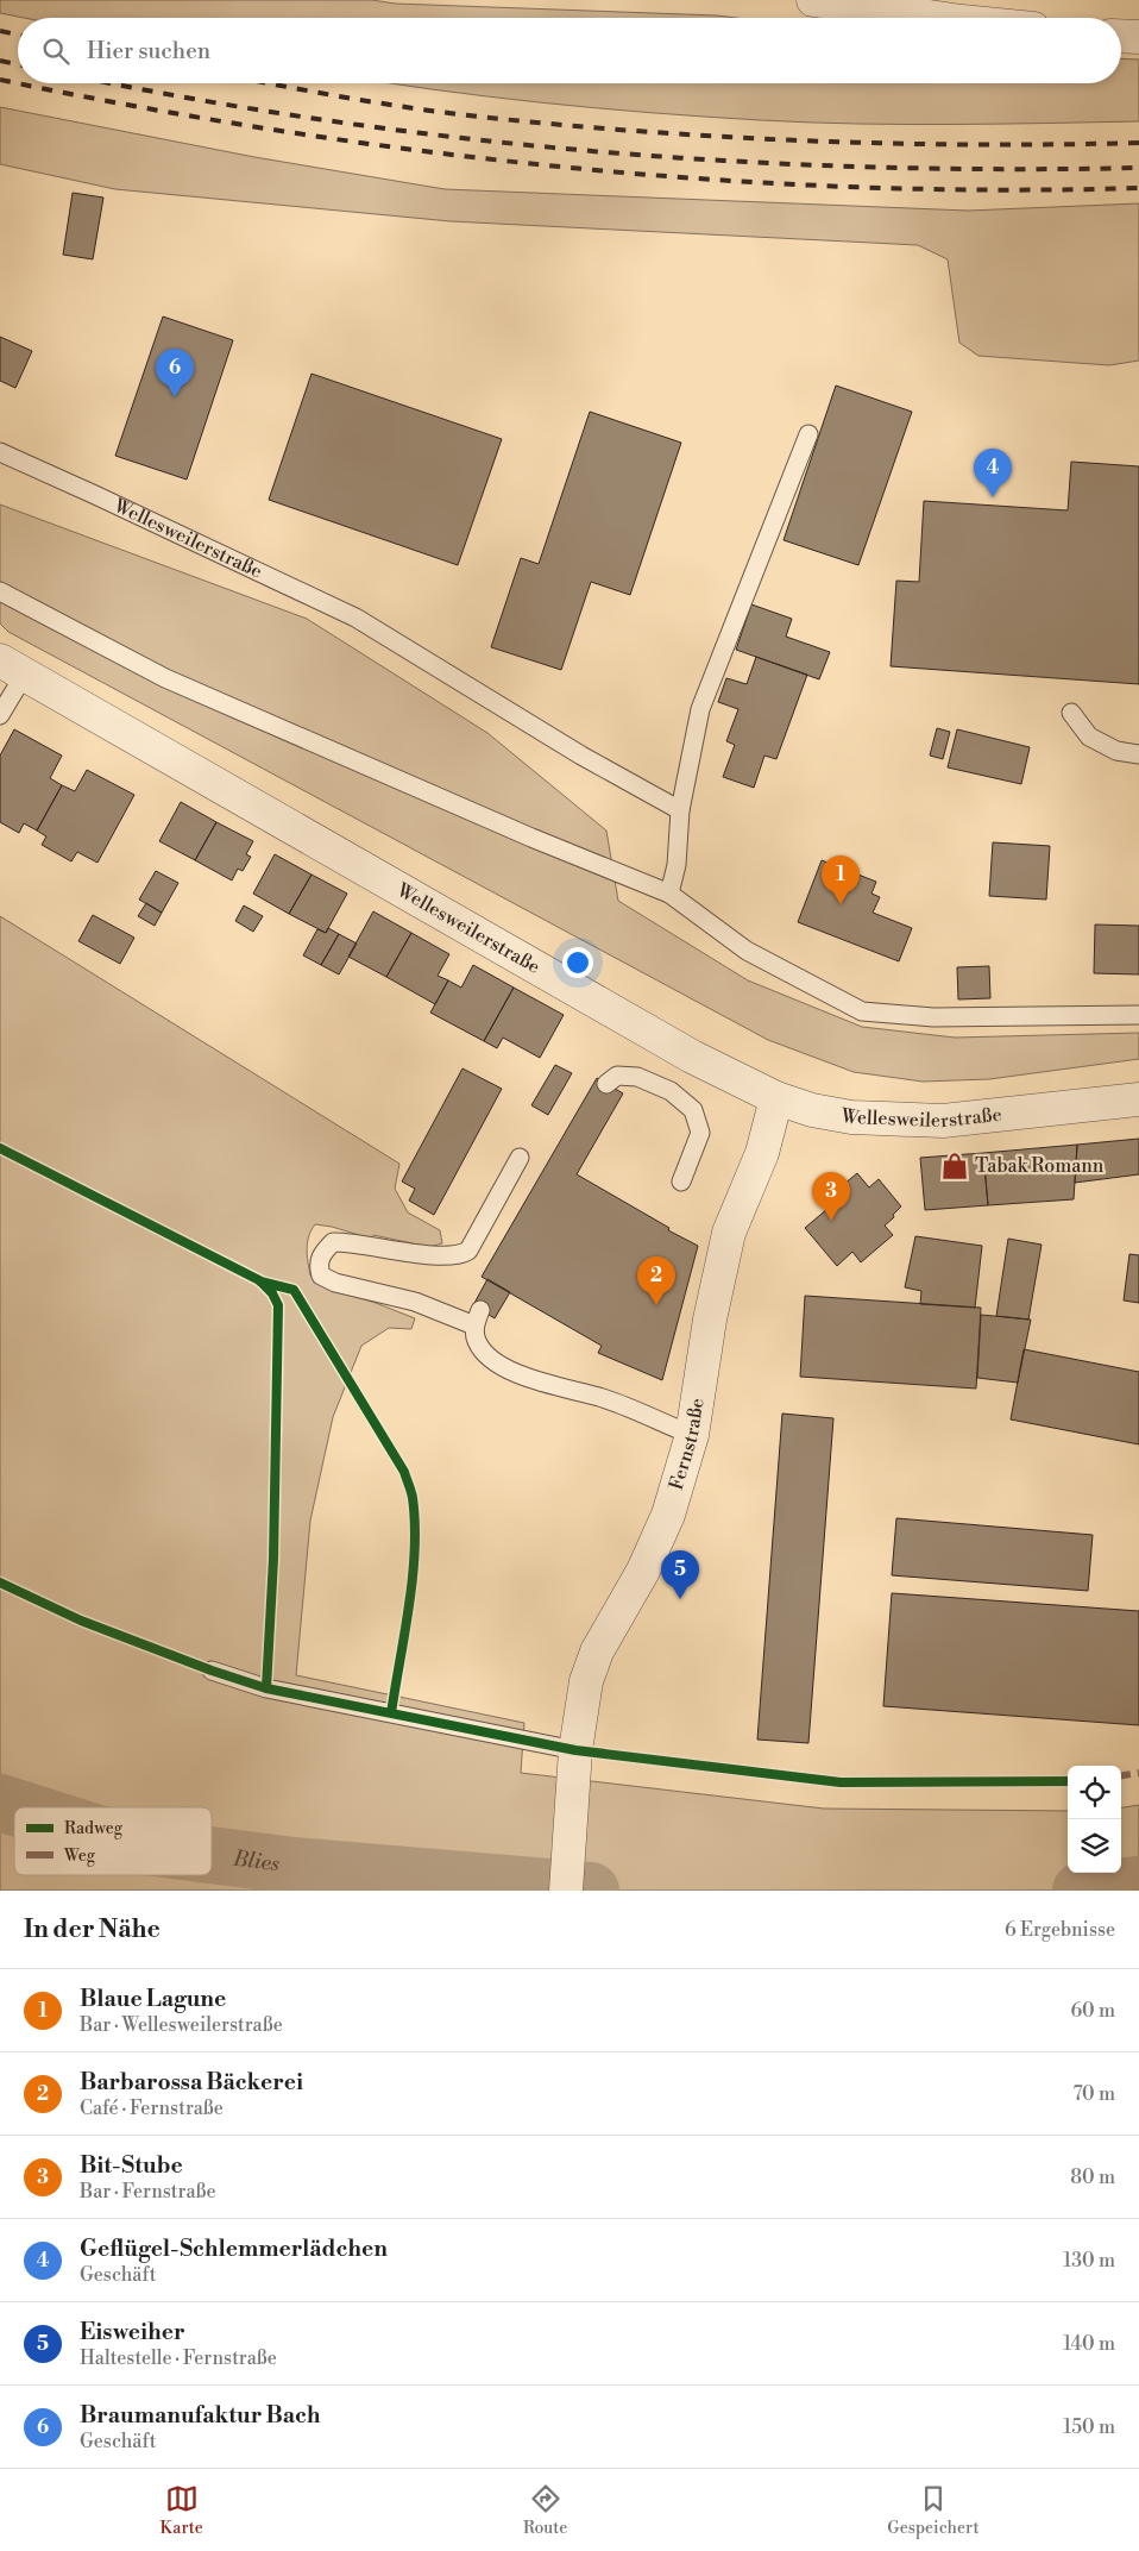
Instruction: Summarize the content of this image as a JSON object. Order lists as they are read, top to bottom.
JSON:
{
  "streets": {
    "street": ["Wellesweilerstraße", "Fernstraße"]
  },
  "crossings": [
    ["Wellesweilerstraße", "Fernstraße"]
  ],
  "water": ["Blies"],
  "places": {
    "shop": ["Tabak Romann"]
  },
  "legend": ["Radweg", "Weg"],
  "page": {
    "search": "Hier suchen",
    "pins": [
      "6",
      "4",
      "1",
      "3",
      "2",
      "5"
    ],
    "heading": ["In der Nähe", "6 Ergebnisse"],
    "list": [
      {
        "mark": "1",
        "name": "Blaue Lagune",
        "note": "Bar · Wellesweilerstraße",
        "value": "60 m"
      },
      {
        "mark": "2",
        "name": "Barbarossa Bäckerei",
        "note": "Café · Fernstraße",
        "value": "70 m"
      },
      {
        "mark": "3",
        "name": "Bit-Stube",
        "note": "Bar · Fernstraße",
        "value": "80 m"
      },
      {
        "mark": "4",
        "name": "Geflügel-Schlemmerlädchen",
        "note": "Geschäft",
        "value": "130 m"
      },
      {
        "mark": "5",
        "name": "Eisweiher",
        "note": "Haltestelle · Fernstraße",
        "value": "140 m"
      },
      {
        "mark": "6",
        "name": "Braumanufaktur Bach",
        "note": "Geschäft",
        "value": "150 m"
      }
    ],
    "nav": ["Karte", "Route", "Gespeichert"]
  }
}
